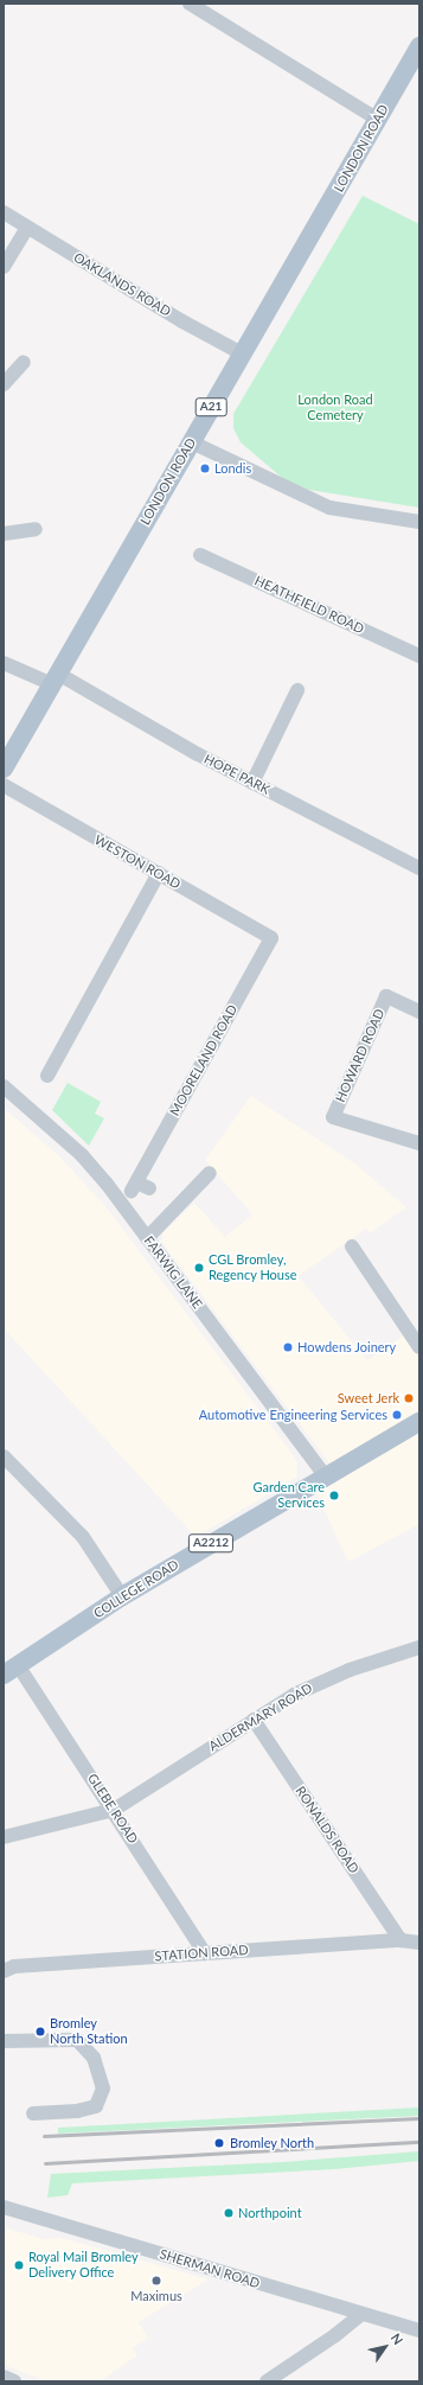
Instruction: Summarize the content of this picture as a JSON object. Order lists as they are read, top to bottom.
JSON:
{
  "streets": {
    "main road": [
      "LONDON ROAD",
      "A21",
      "A2212",
      "COLLEGE ROAD"
    ],
    "street": [
      "OAKLANDS ROAD",
      "HEATHFIELD ROAD",
      "HOPE PARK",
      "WESTON ROAD",
      "HOWARD ROAD",
      "MOORELAND ROAD",
      "FARWIG LANE",
      "ALDERMARY ROAD",
      "GLEBE ROAD",
      "RONALDS ROAD",
      "STATION ROAD",
      "SHERMAN ROAD"
    ]
  },
  "crossings": [
    ["LONDON ROAD", "OAKLANDS ROAD"],
    ["LONDON ROAD", "HOPE PARK"],
    ["WESTON ROAD", "MOORELAND ROAD"],
    ["FARWIG LANE", "COLLEGE ROAD"],
    ["COLLEGE ROAD", "GLEBE ROAD"],
    ["ALDERMARY ROAD", "GLEBE ROAD"],
    ["ALDERMARY ROAD", "RONALDS ROAD"],
    ["GLEBE ROAD", "STATION ROAD"],
    ["RONALDS ROAD", "STATION ROAD"]
  ],
  "parks": ["London Road Cemetery"],
  "places": [
    "Londis",
    "CGL Bromley, Regency House",
    "Howdens Joinery",
    "Sweet Jerk",
    "Automotive Engineering Services",
    "Garden Care Services",
    "Bromley North Station",
    "Bromley North",
    "Northpoint",
    "Royal Mail Bromley Delivery Office",
    "Maximus"
  ],
  "north": "top right"
}
